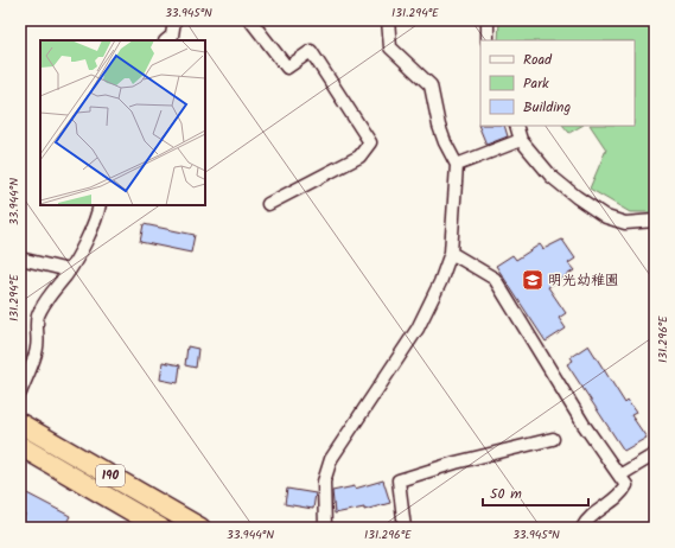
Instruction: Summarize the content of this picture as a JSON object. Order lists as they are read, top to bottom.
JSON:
{
  "streets": {
    "highway": ["190"]
  },
  "places": {
    "school or university": ["明光幼稚園"]
  },
  "legend": ["Road", "Park", "Building"],
  "scale_bar": "50 m",
  "coordinates": [
    "33.945°N",
    "131.294°E",
    "33.944°N",
    "131.296°E"
  ]
}
